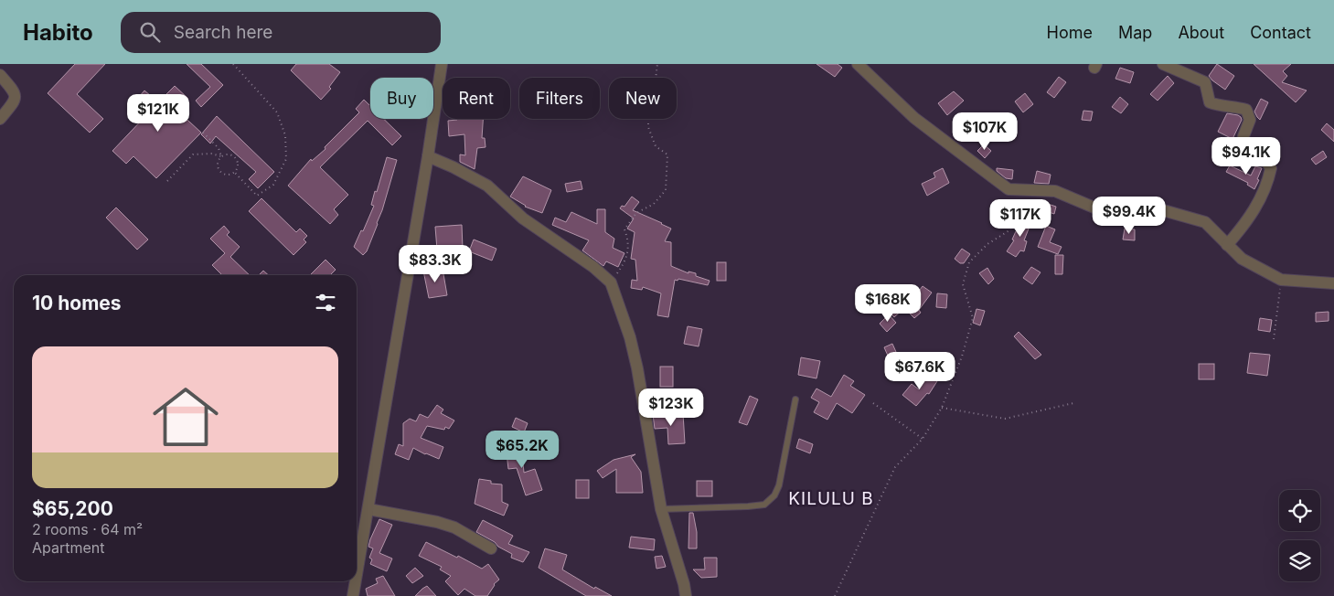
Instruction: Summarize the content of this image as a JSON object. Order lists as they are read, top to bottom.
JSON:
{
  "districts": ["KILULU B"],
  "page": {
    "header": "Habito",
    "search": "Search here",
    "nav": [
      "Home",
      "Map",
      "About",
      "Contact"
    ],
    "chip": [
      "Buy",
      "Rent",
      "Filters",
      "New"
    ],
    "price": [
      "$121K",
      "$107K",
      "$94.1K",
      "$99.4K",
      "$117K",
      "$83.3K",
      "$168K",
      "$67.6K",
      "$123K",
      "$65.2K"
    ],
    "heading": "10 homes",
    "list": [
      {
        "name": "$65,200",
        "note": "2 rooms · 64 m² · Apartment"
      }
    ]
  }
}
